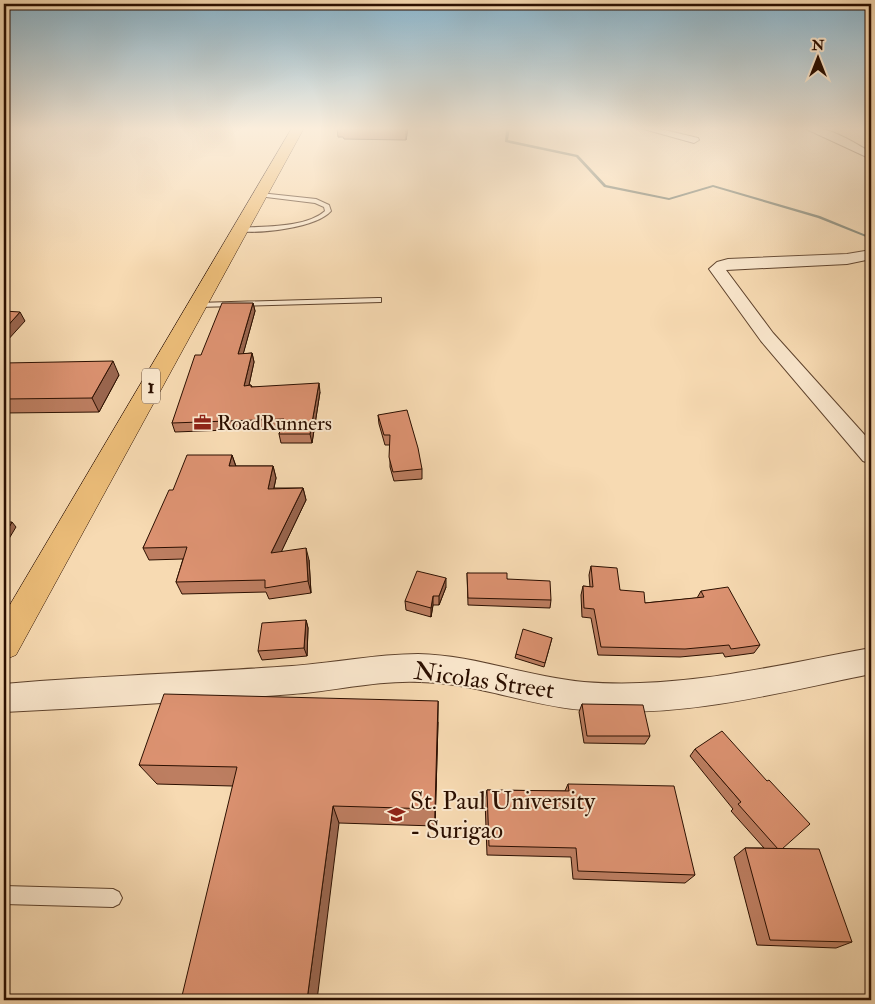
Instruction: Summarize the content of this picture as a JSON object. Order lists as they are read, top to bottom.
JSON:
{
  "streets": {
    "highway": ["1"],
    "street": ["Nicolas Street"]
  },
  "places": {
    "office": ["RoadRunners"],
    "school or university": ["St. Paul University - Surigao"]
  },
  "north": "top"
}
